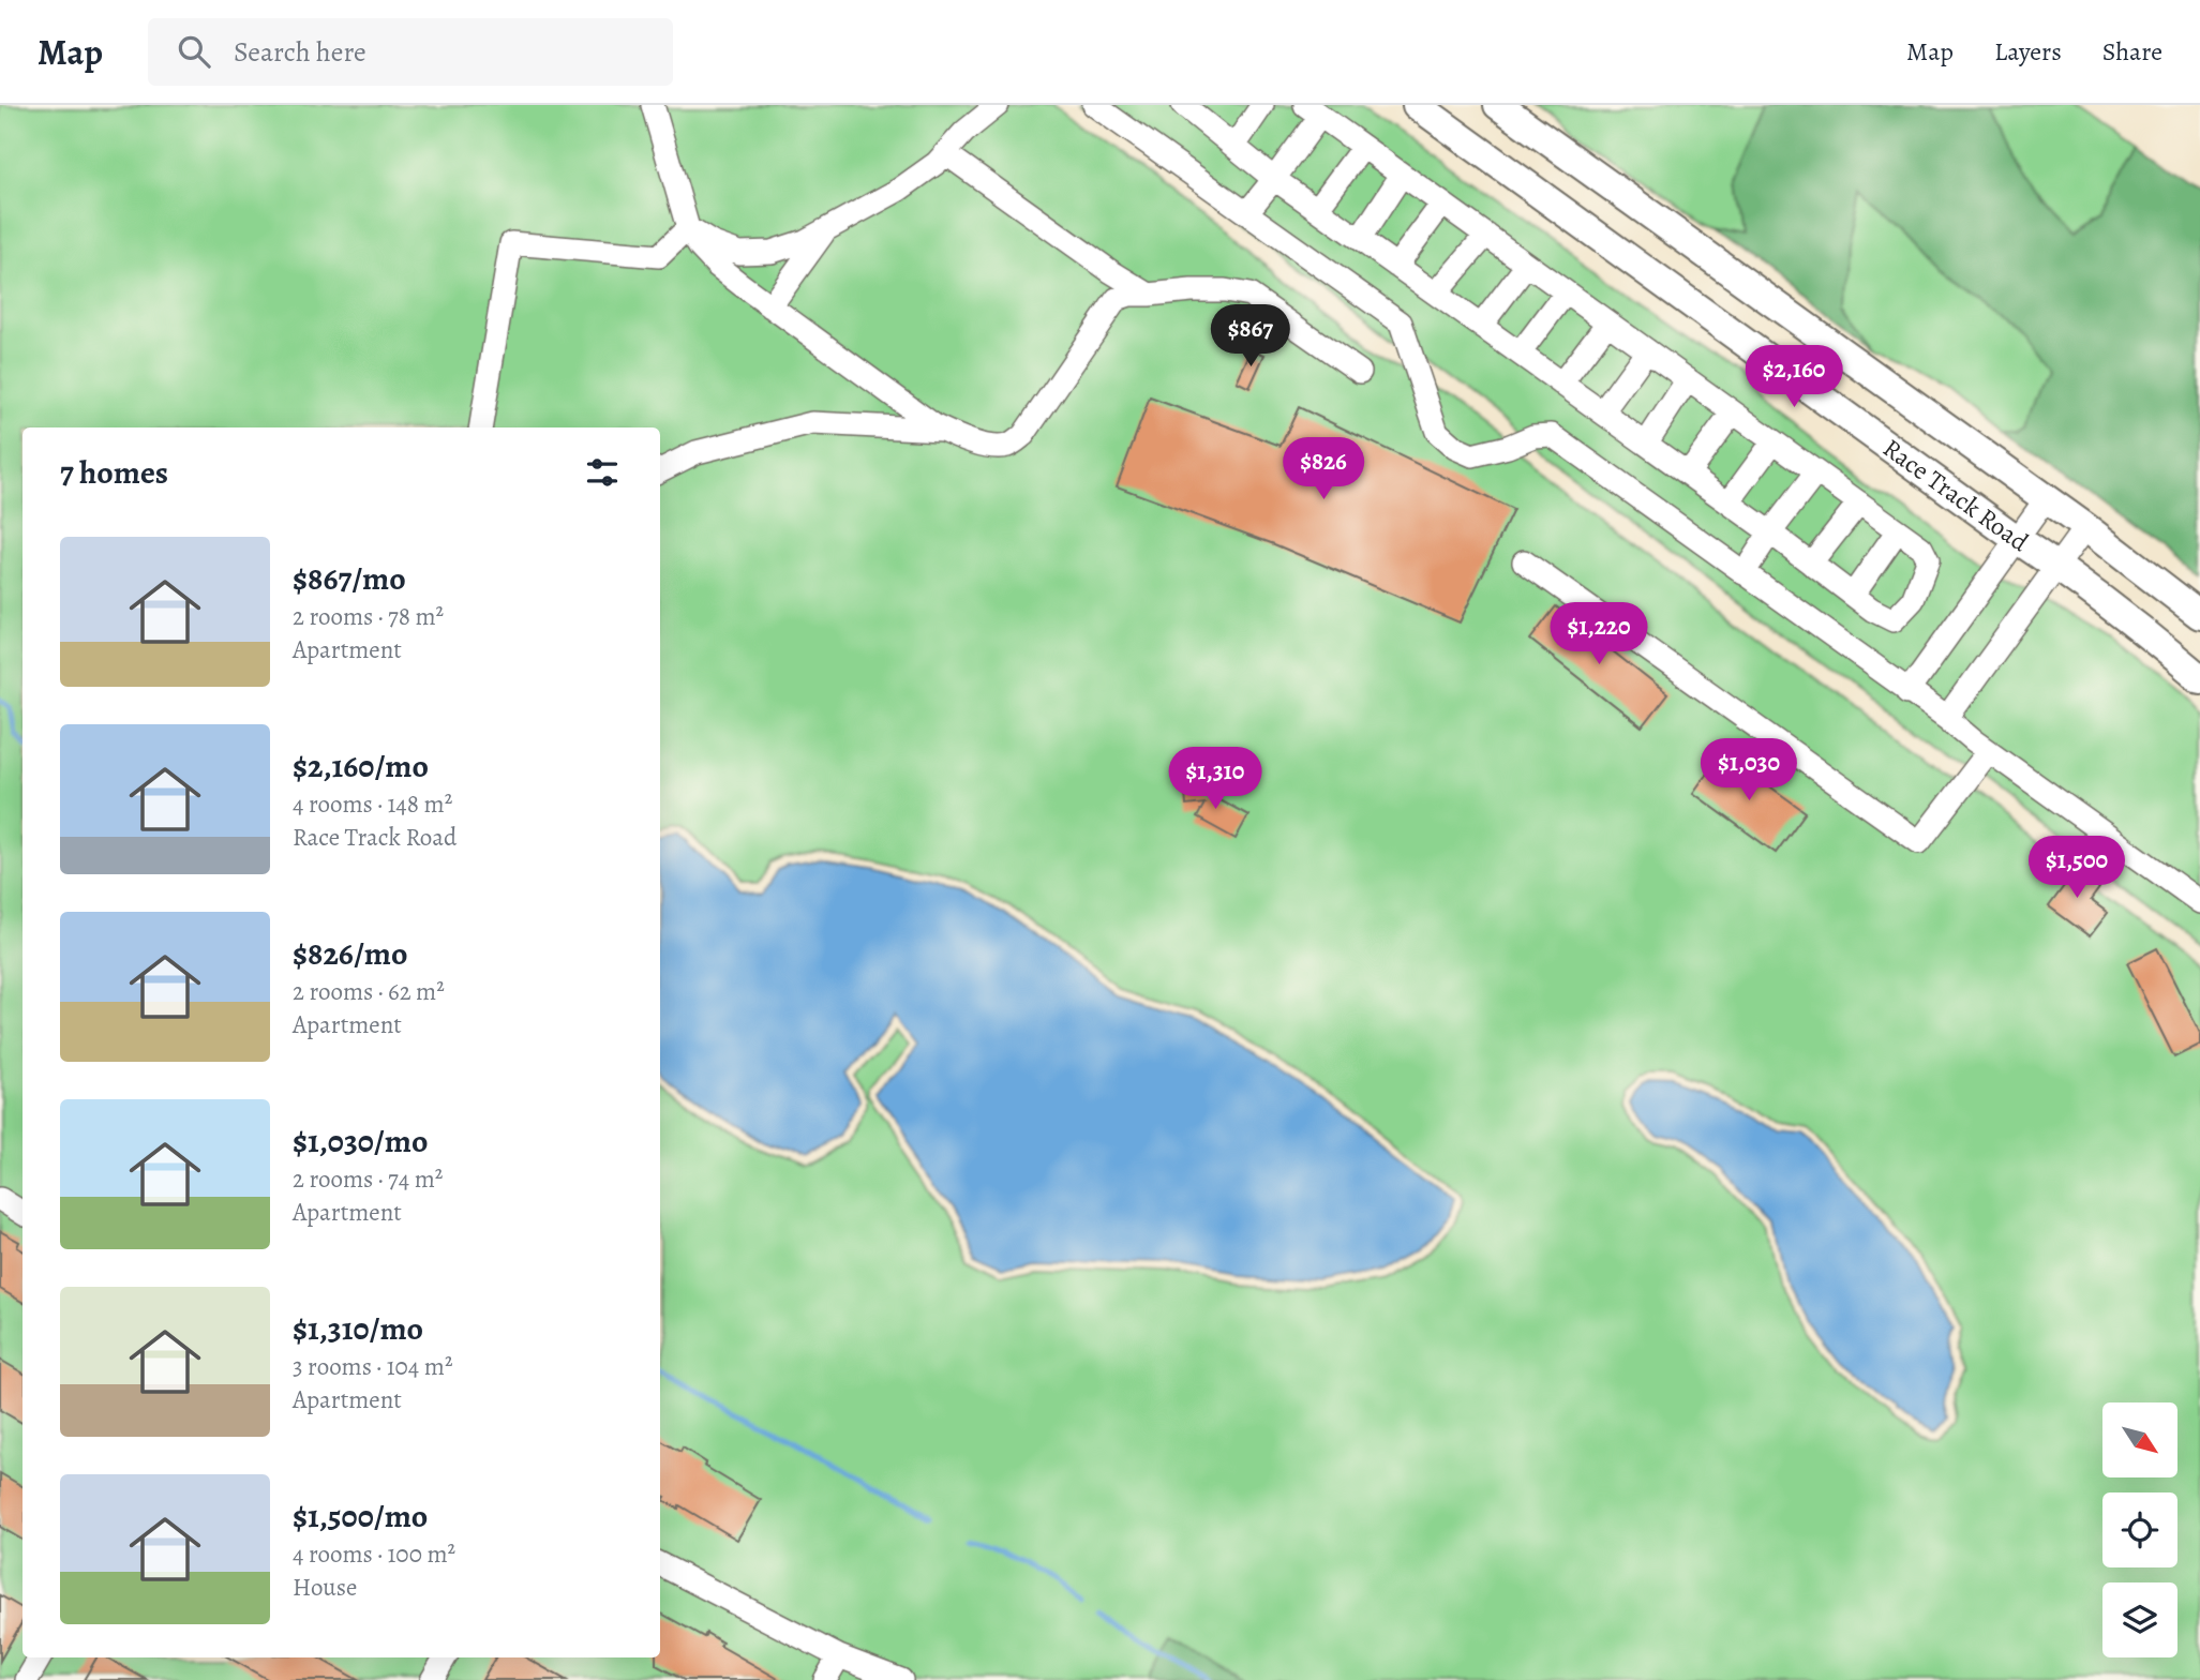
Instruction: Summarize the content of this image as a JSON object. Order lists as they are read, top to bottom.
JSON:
{
  "streets": {
    "main road": ["Race Track Road"]
  },
  "north": "bottom right",
  "page": {
    "header": "Map",
    "search": "Search here",
    "nav": ["Map", "Layers", "Share"],
    "price": [
      "$867",
      "$2,160",
      "$826",
      "$1,220",
      "$1,030",
      "$1,310",
      "$1,500"
    ],
    "heading": "7 homes",
    "list": [
      {
        "name": "$867/mo",
        "note": "2 rooms · 78 m² · Apartment"
      },
      {
        "name": "$2,160/mo",
        "note": "4 rooms · 148 m² · Race Track Road"
      },
      {
        "name": "$826/mo",
        "note": "2 rooms · 62 m² · Apartment"
      },
      {
        "name": "$1,030/mo",
        "note": "2 rooms · 74 m² · Apartment"
      },
      {
        "name": "$1,310/mo",
        "note": "3 rooms · 104 m² · Apartment"
      },
      {
        "name": "$1,500/mo",
        "note": "4 rooms · 100 m² · House"
      }
    ]
  }
}
